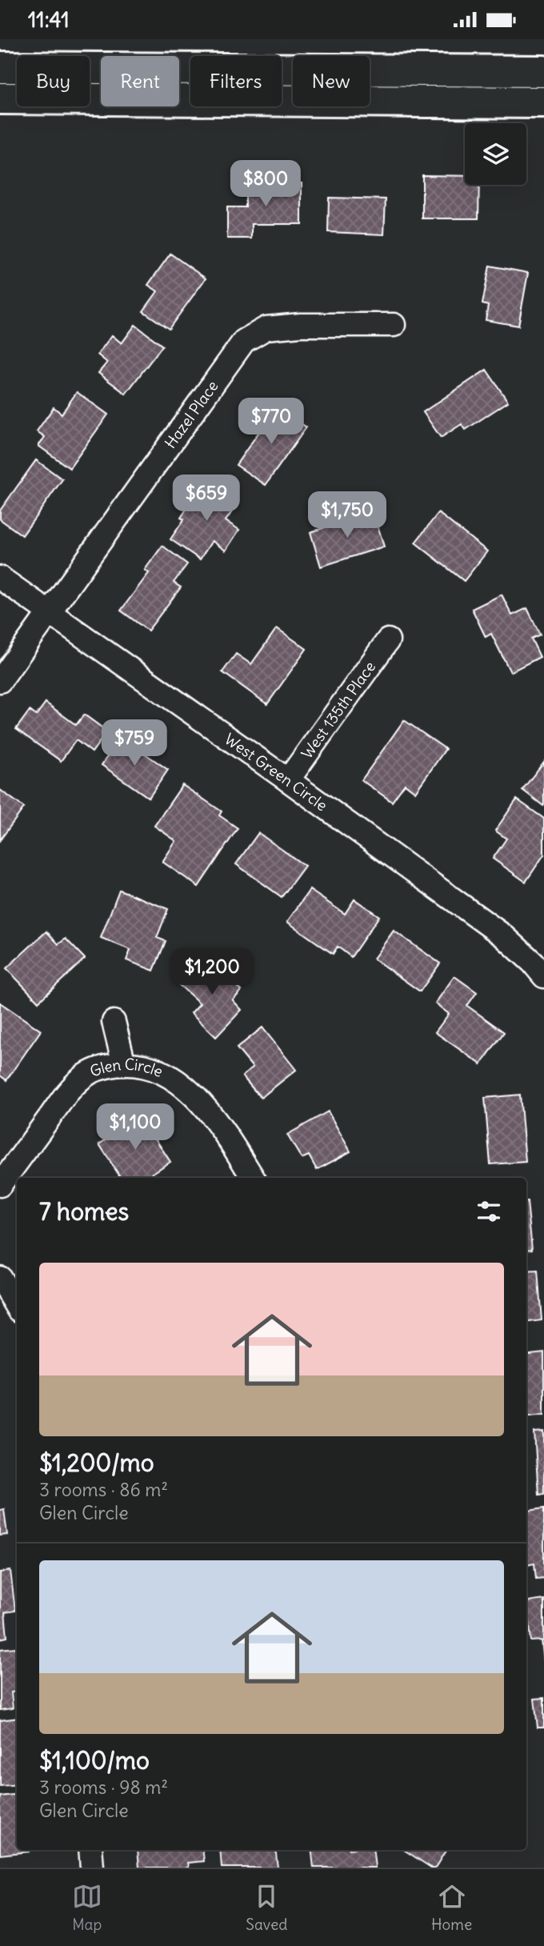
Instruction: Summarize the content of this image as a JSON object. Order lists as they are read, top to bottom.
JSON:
{
  "streets": {
    "street": [
      "Hazel Place",
      "West 135th Place",
      "West Green Circle",
      "Glen Circle"
    ]
  },
  "crossings": [
    ["Hazel Place", "West Green Circle"],
    ["West 135th Place", "West Green Circle"]
  ],
  "page": {
    "status": "11:41",
    "chip": [
      "Buy",
      "Rent",
      "Filters",
      "New"
    ],
    "price": [
      "$800",
      "$770",
      "$659",
      "$1,750",
      "$759",
      "$1,200",
      "$1,100"
    ],
    "heading": "7 homes",
    "list": [
      {
        "name": "$1,200/mo",
        "note": "3 rooms · 86 m² · Glen Circle"
      },
      {
        "name": "$1,100/mo",
        "note": "3 rooms · 98 m² · Glen Circle"
      }
    ],
    "tabs": ["Map", "Saved", "Home"]
  }
}
